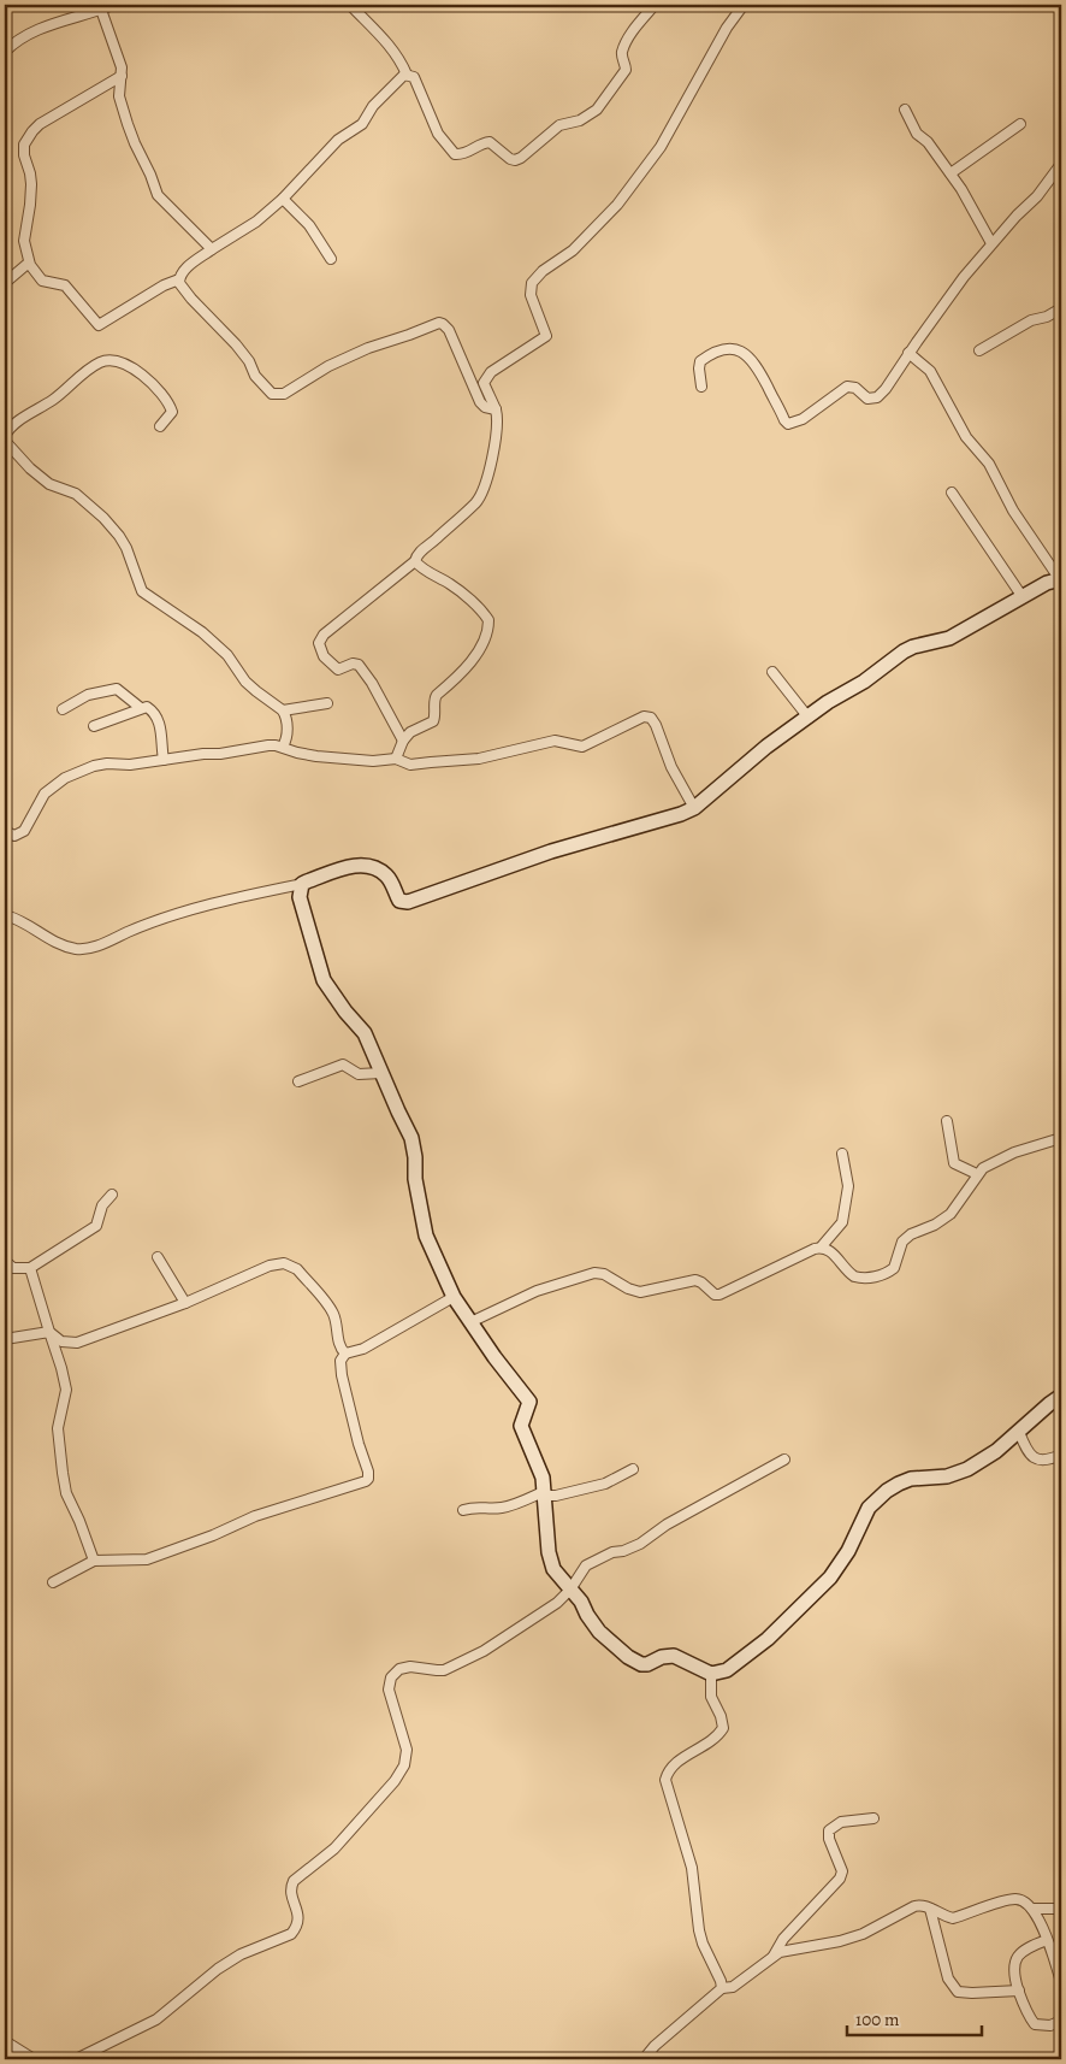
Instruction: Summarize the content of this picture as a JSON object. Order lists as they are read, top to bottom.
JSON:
{
  "scale_bar": "100 m"
}
